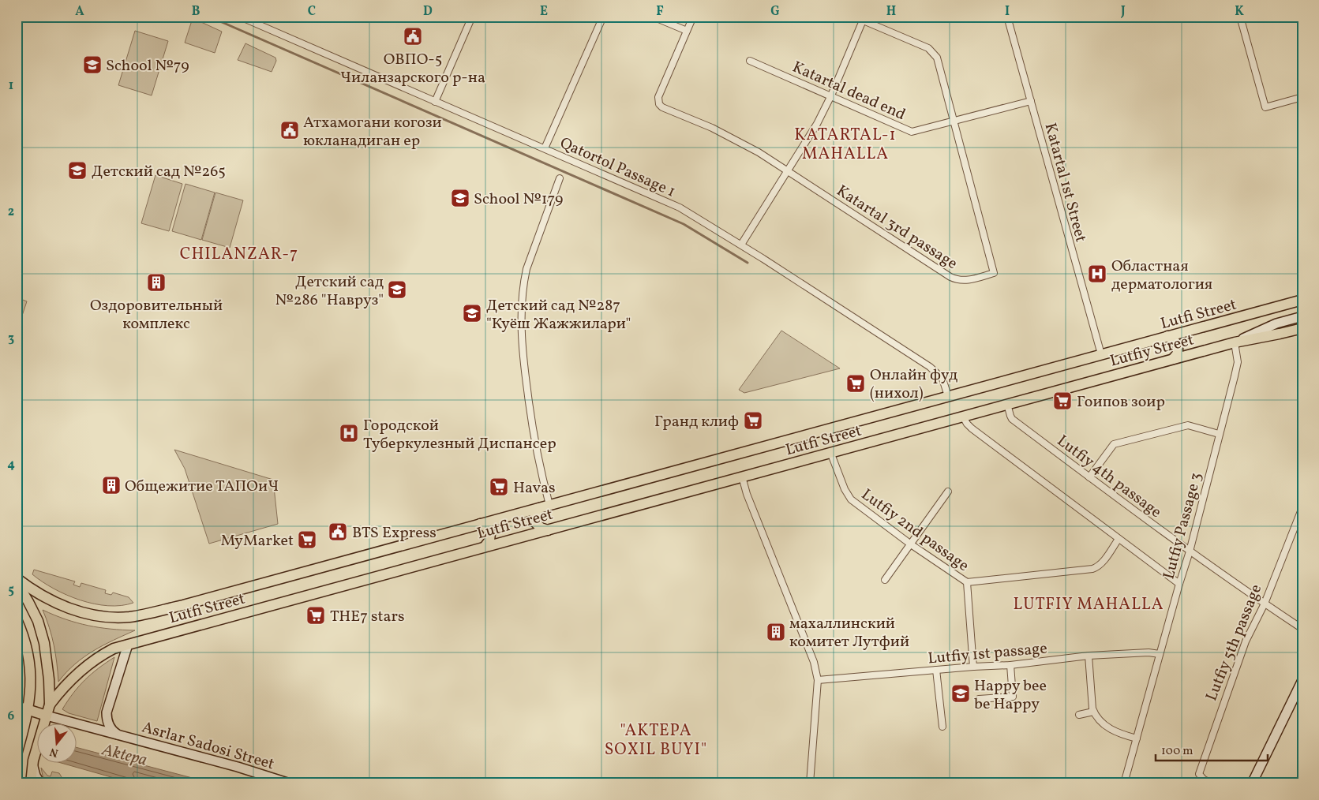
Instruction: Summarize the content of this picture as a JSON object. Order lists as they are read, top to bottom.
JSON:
{
  "streets": {
    "main road": ["Lutfi Street", "Lutfiy Street"],
    "street": [
      "Katartal dead end",
      "Qatortol Passage 1",
      "Katartal 1st Street",
      "Katartal 3rd passage",
      "Lutfiy 4th passage",
      "Lutfiy Passage 3",
      "Lutfiy 2nd passage",
      "Lutfiy 5th passage",
      "Lutfiy 1st passage",
      "Asrlar Sadosi Street"
    ]
  },
  "crossings": [
    ["Katartal dead end", "Katartal 1st Street"],
    ["Katartal dead end", "Katartal 3rd passage"],
    ["Qatortol Passage 1", "Lutfi Street"],
    ["Qatortol Passage 1", "Lutfiy Street"],
    ["Katartal 1st Street", "Lutfi Street"],
    ["Katartal 1st Street", "Lutfiy Street"],
    ["Lutfi Street", "Lutfiy Street"],
    ["Lutfi Street", "Lutfiy 4th passage"],
    ["Lutfi Street", "Lutfiy 2nd passage"],
    ["Lutfi Street", "Asrlar Sadosi Street"],
    ["Lutfiy Street", "Lutfiy 4th passage"],
    ["Lutfiy Street", "Lutfiy Passage 3"],
    ["Lutfiy 4th passage", "Lutfiy Passage 3"],
    ["Lutfiy 4th passage", "Lutfiy 5th passage"],
    ["Lutfiy Passage 3", "Lutfiy 1st passage"]
  ],
  "districts": [
    "KATARTAL-1 MAHALLA",
    "CHILANZAR-7",
    "LUTFIY MAHALLA",
    "\"AKTEPA SOXIL BUYI\""
  ],
  "water": ["Aktepa"],
  "places": {
    "public building": ["ОВПО-5 Чиланзарского р-на", "Атхамогани когози юкланадиган ер", "BTS Express"],
    "school or university": [
      "School №79",
      "Детский сад №265",
      "School №179",
      "Детский сад №286 \"Навруз\"",
      "Детский сад №287 \"Куёш Жажжилари\"",
      "Happy bee be Happy"
    ],
    "hospital": ["Областная дерматология", "Городской Туберкулезный Диспансер"],
    "building": ["Оздоровительный комплекс", "Общежитие ТАПОиЧ", "махаллинский комитет Лутфий"],
    "supermarket": [
      "Онлайн фуд (нихол)",
      "Гоипов зоир",
      "Гранд клиф",
      "Havas",
      "MyMarket",
      "THE7 stars"
    ]
  },
  "scale_bar": "100 m",
  "north": "bottom",
  "grid": {
    "columns": [
      "A",
      "B",
      "C",
      "D",
      "E",
      "F",
      "G",
      "H",
      "I",
      "J",
      "K"
    ],
    "rows": [
      "1",
      "2",
      "3",
      "4",
      "5",
      "6"
    ]
  }
}
